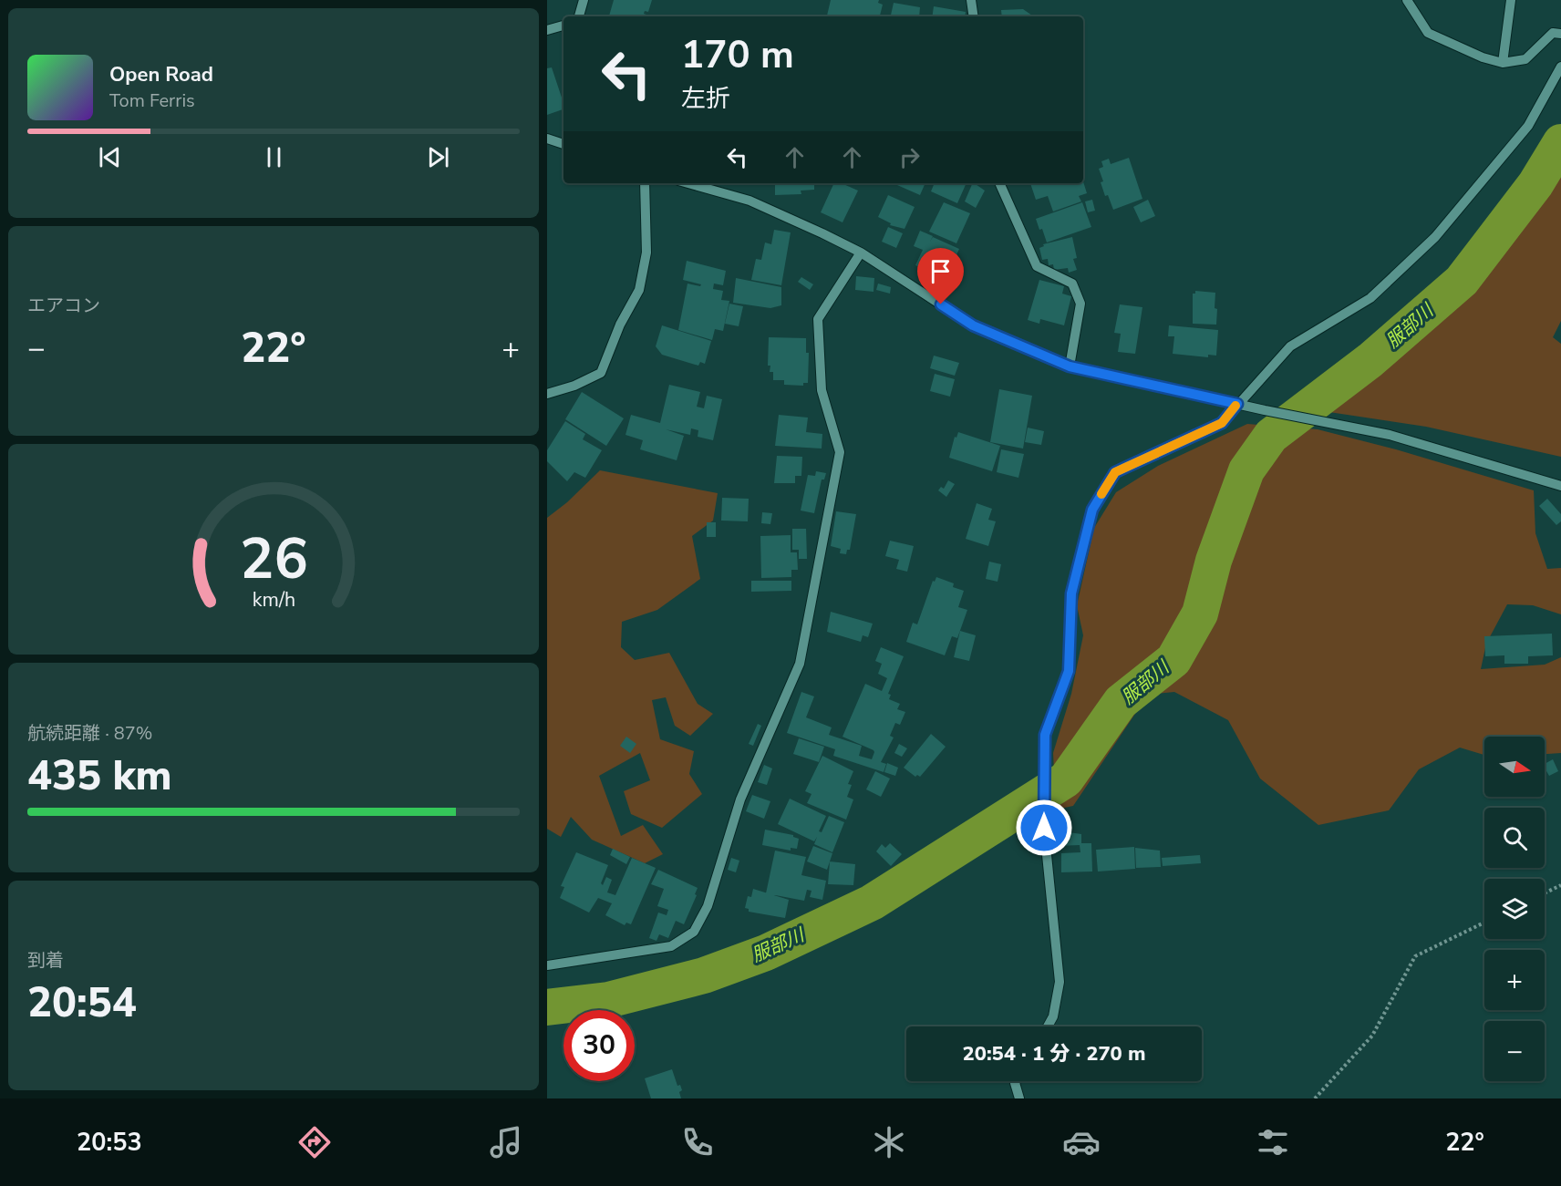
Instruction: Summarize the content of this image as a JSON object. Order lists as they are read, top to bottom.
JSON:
{
  "water": ["服部川"],
  "north": "right",
  "page": {
    "turn": ["170 m", "左折"],
    "song": ["Open Road", "Tom Ferris"],
    "tile": [
      "エアコン",
      ["航続距離 · 87%", "435 km"],
      ["到着", "20:54"]
    ],
    "heat": ["−", "22°", "+"],
    "map_buttons": ["+", "−"],
    "limit": "30",
    "trip": "20:54 · 1 分 · 270 m",
    "tabs": ["20:53", "22°"],
    "gauge": ["26", "km/h"]
  }
}
